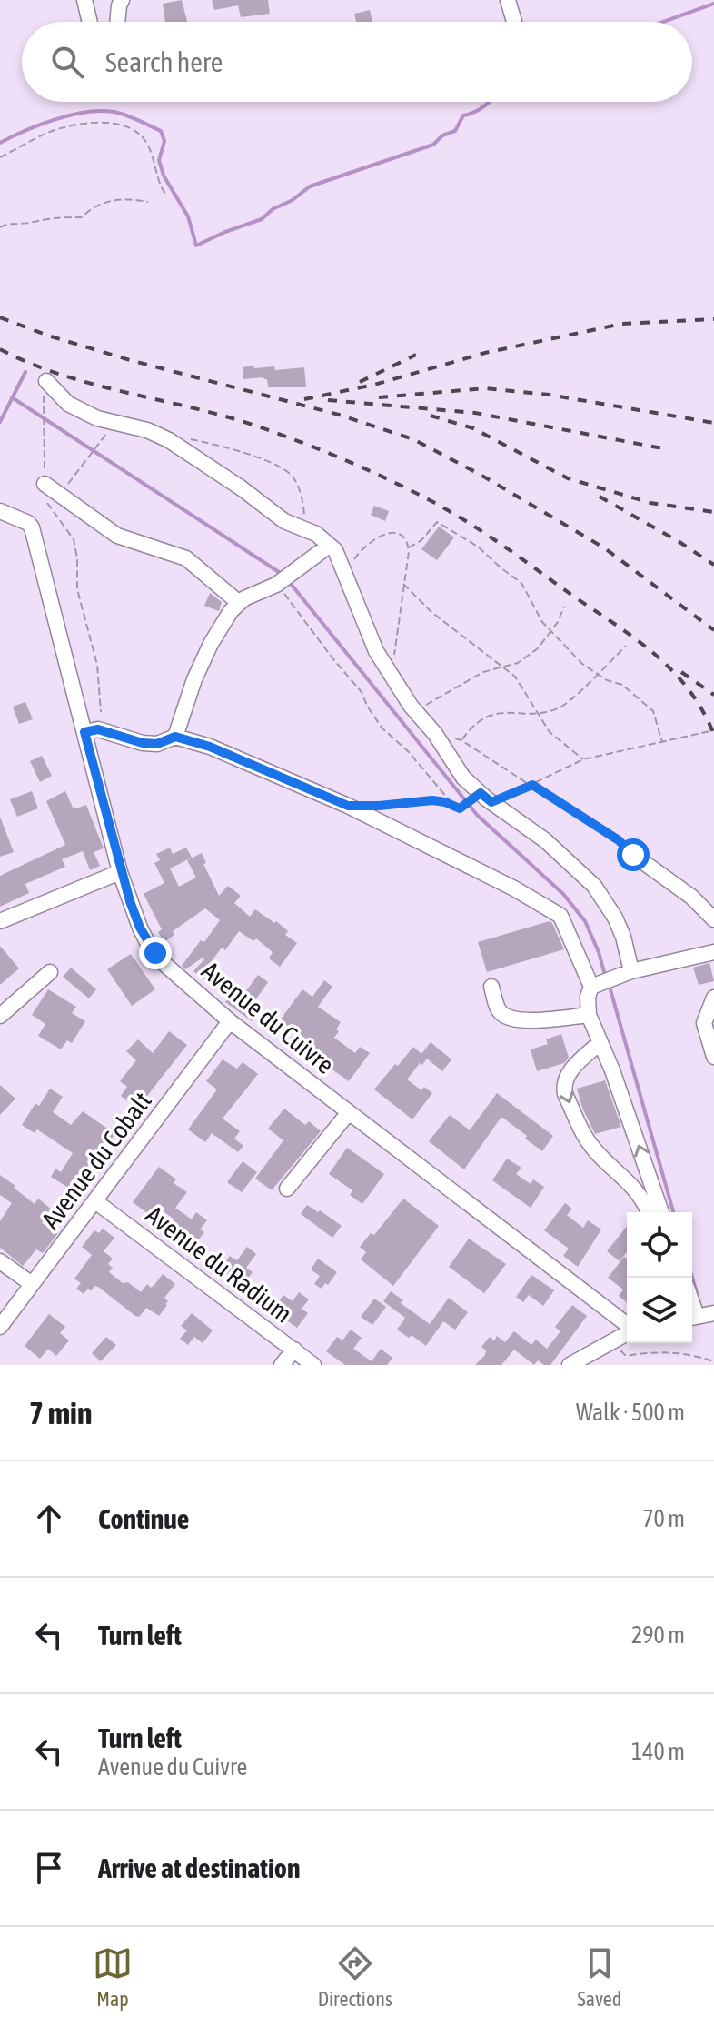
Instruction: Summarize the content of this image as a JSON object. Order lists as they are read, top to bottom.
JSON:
{
  "streets": {
    "street": ["Avenue du Cuivre", "Avenue du Cobalt", "Avenue du Radium"]
  },
  "crossings": [
    ["Avenue du Cuivre", "Avenue du Cobalt"],
    ["Avenue du Cobalt", "Avenue du Radium"]
  ],
  "page": {
    "search": "Search here",
    "heading": ["7 min", "Walk · 500 m"],
    "list": [
      ["Continue", "70 m"],
      ["Turn left", "290 m"],
      ["Turn left", "Avenue du Cuivre", "140 m"],
      "Arrive at destination"
    ],
    "nav": ["Map", "Directions", "Saved"]
  }
}
